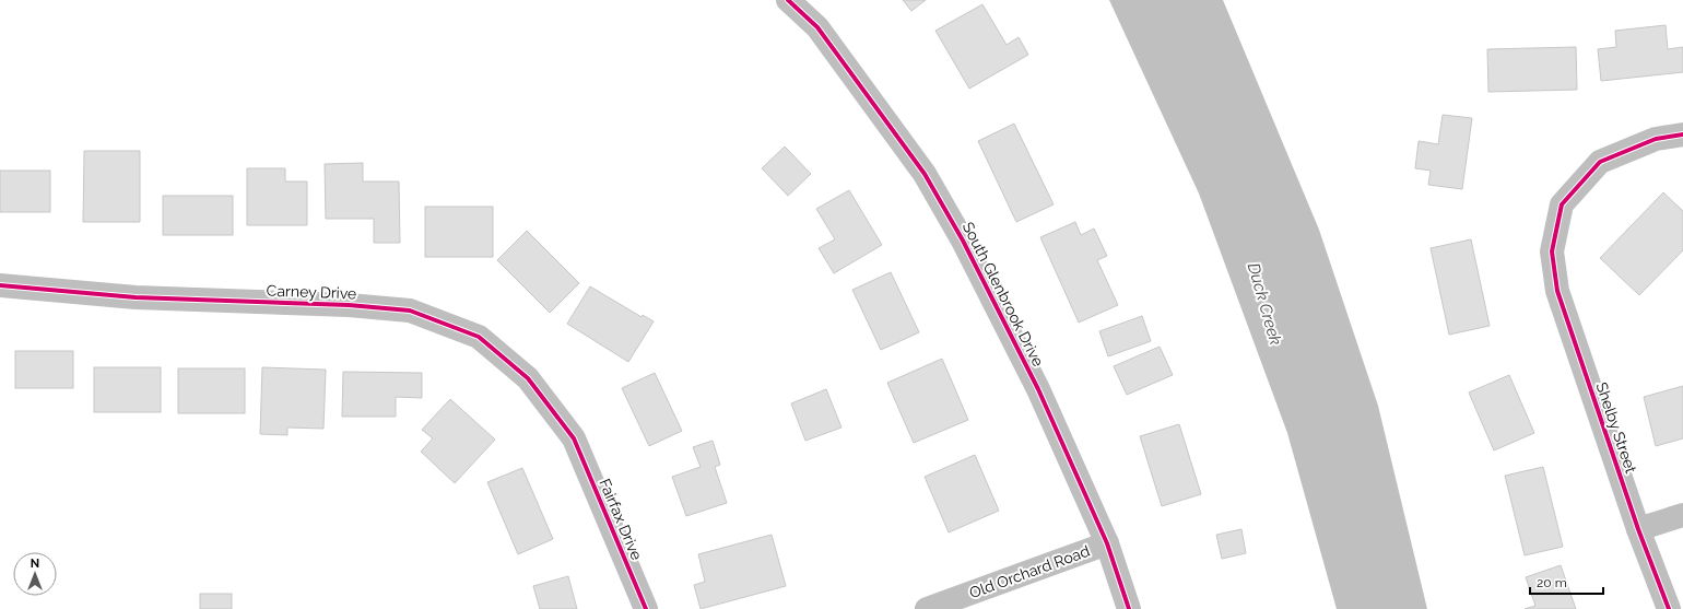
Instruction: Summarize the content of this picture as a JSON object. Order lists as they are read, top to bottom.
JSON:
{
  "streets": {
    "street": [
      "Carney Drive",
      "South Glenbrook Drive",
      "Shelby Street",
      "Fairfax Drive",
      "Old Orchard Road"
    ]
  },
  "crossings": [
    ["Carney Drive", "Fairfax Drive"],
    ["South Glenbrook Drive", "Old Orchard Road"]
  ],
  "water": ["Duck Creek"],
  "scale_bar": "20 m",
  "north": "top"
}
